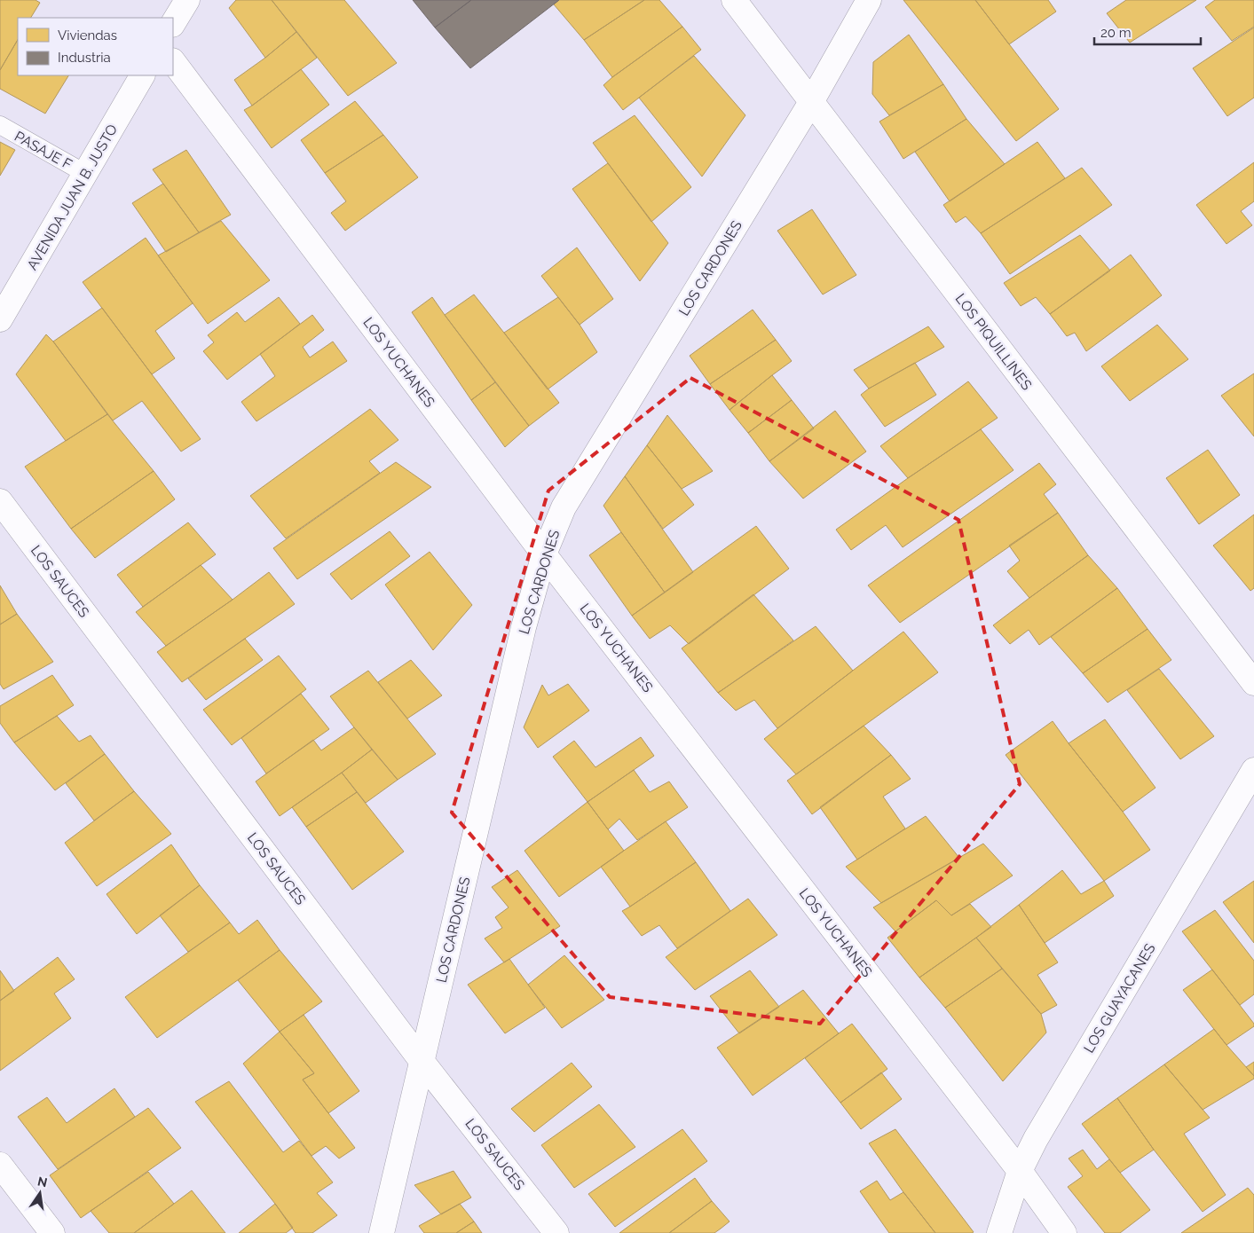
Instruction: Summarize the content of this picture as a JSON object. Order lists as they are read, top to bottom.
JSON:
{
  "streets": {
    "street": [
      "AVENIDA JUAN B. JUSTO",
      "LOS CARDONES",
      "LOS PIQUILLINES",
      "LOS YUCHANES",
      "LOS SAUCES",
      "LOS GUAYACANES"
    ],
    "lane": ["PASAJE F"]
  },
  "crossings": [
    ["PASAJE F", "AVENIDA JUAN B. JUSTO"],
    ["LOS CARDONES", "LOS PIQUILLINES"],
    ["LOS CARDONES", "LOS YUCHANES"],
    ["LOS CARDONES", "LOS SAUCES"],
    ["LOS YUCHANES", "LOS GUAYACANES"]
  ],
  "legend": ["Viviendas", "Industria"],
  "scale_bar": "20 m",
  "north": "top"
}
